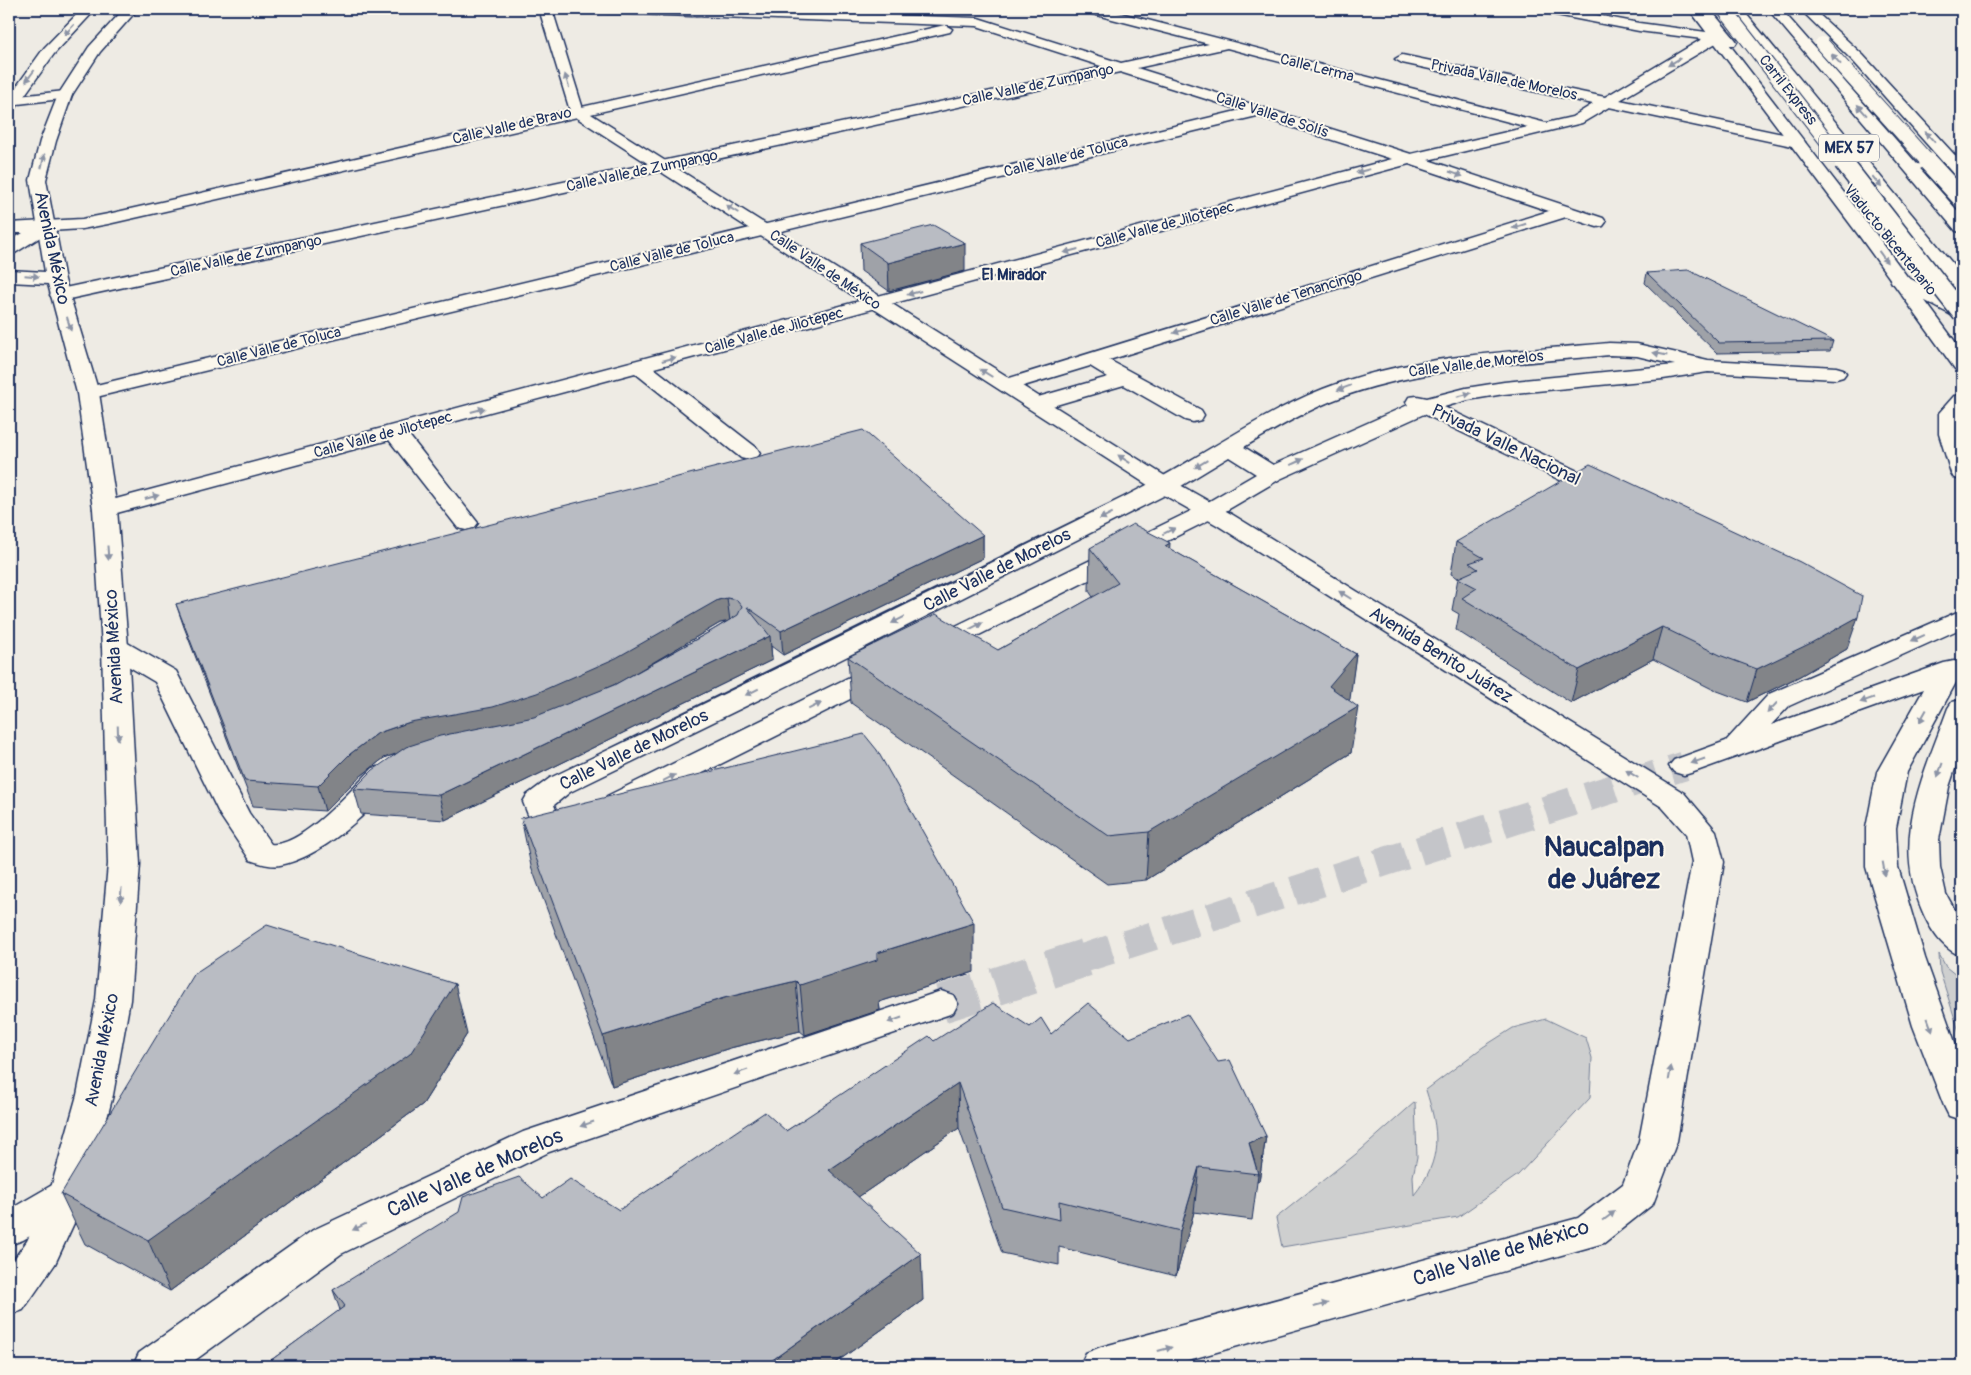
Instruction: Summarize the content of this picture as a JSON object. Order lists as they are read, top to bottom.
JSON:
{
  "streets": {
    "main road": [
      "Calle Lerma",
      "Privada Valle de Morelos",
      "Calle Valle de Zumpango",
      "Carril Express",
      "Calle Valle de Solís",
      "Calle Valle de Bravo",
      "MEX 57",
      "Calle Valle de Toluca",
      "Calle Valle de Jilotepec",
      "Viaducto Bicentenario",
      "Avenida México",
      "Calle Valle de México",
      "Calle Valle de Tenancingo",
      "Calle Valle de Morelos",
      "Privada Valle Nacional",
      "Avenida Benito Juárez"
    ]
  },
  "crossings": [
    ["Calle Lerma", "Calle Valle de Zumpango"],
    ["Calle Lerma", "Calle Valle de Jilotepec"],
    ["Privada Valle de Morelos", "Calle Valle de Jilotepec"],
    ["Calle Valle de Zumpango", "Calle Valle de Solís"],
    ["Calle Valle de Zumpango", "Avenida México"],
    ["Calle Valle de Zumpango", "Calle Valle de México"],
    ["Calle Valle de Solís", "Calle Valle de Bravo"],
    ["Calle Valle de Solís", "Calle Valle de Toluca"],
    ["Calle Valle de Solís", "Calle Valle de Jilotepec"],
    ["Calle Valle de Solís", "Calle Valle de Tenancingo"],
    ["Calle Valle de Bravo", "Avenida México"],
    ["Calle Valle de Bravo", "Calle Valle de México"],
    ["Calle Valle de Toluca", "Avenida México"],
    ["Calle Valle de Toluca", "Calle Valle de México"],
    ["Calle Valle de Jilotepec", "Avenida México"],
    ["Calle Valle de Jilotepec", "Calle Valle de México"],
    ["Calle Valle de México", "Calle Valle de Tenancingo"],
    ["Calle Valle de México", "Calle Valle de Morelos"],
    ["Calle Valle de México", "Avenida Benito Juárez"],
    ["Calle Valle de Morelos", "Privada Valle Nacional"],
    ["Calle Valle de Morelos", "Avenida Benito Juárez"]
  ],
  "one_way": ["Calle Valle de Tenancingo", "Avenida Benito Juárez"],
  "districts": ["El Mirador", "Naucalpan de Juárez"]
}
